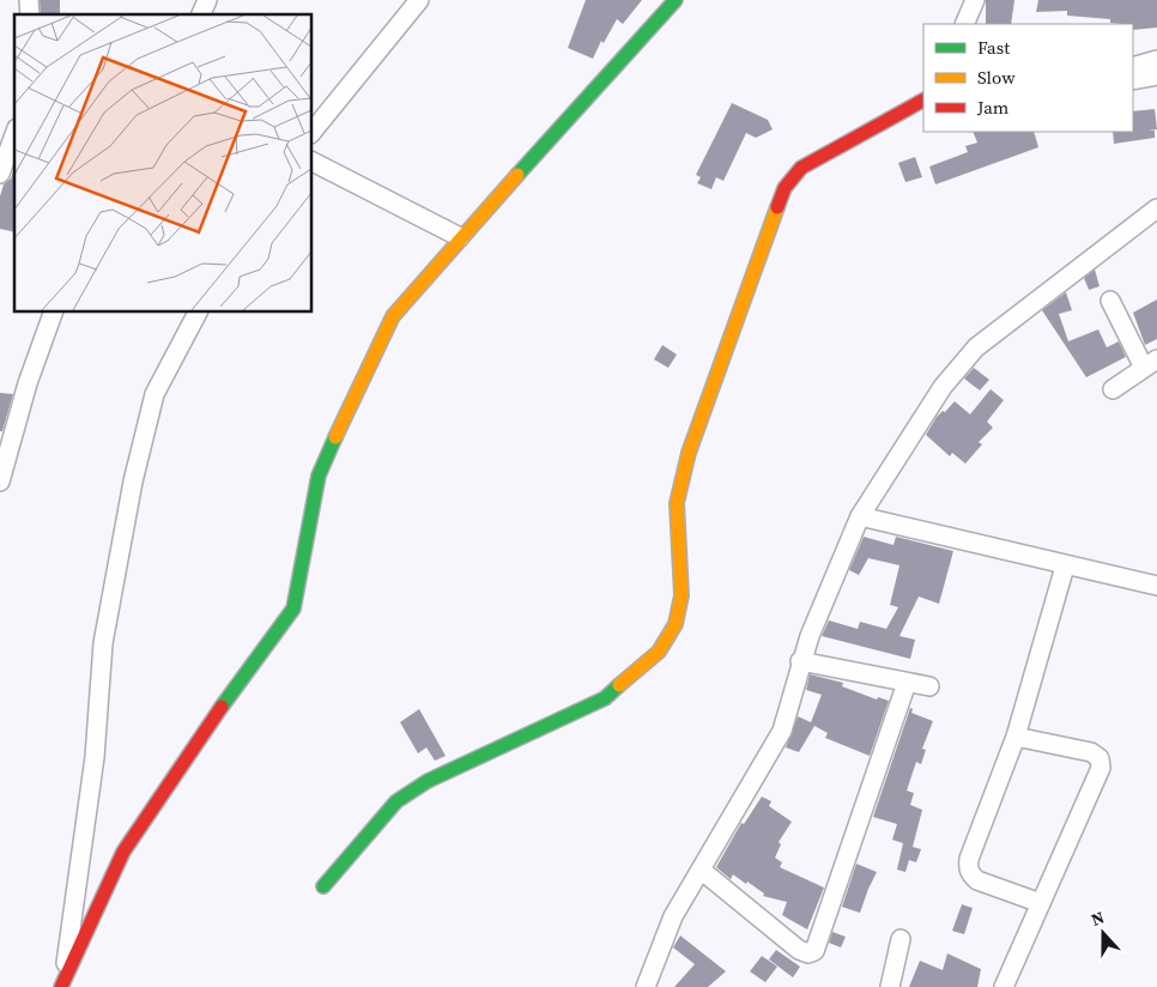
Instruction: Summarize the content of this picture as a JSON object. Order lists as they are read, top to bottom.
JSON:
{
  "legend": ["Fast", "Slow", "Jam"],
  "north": "top"
}
